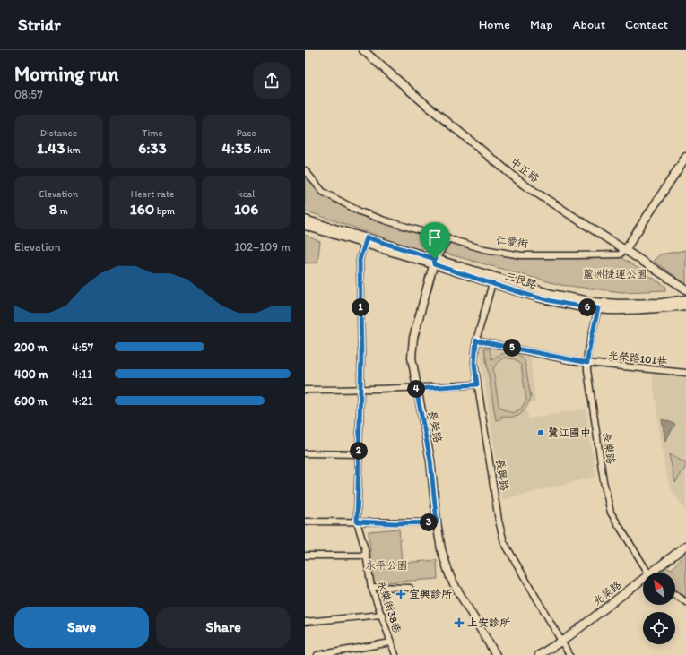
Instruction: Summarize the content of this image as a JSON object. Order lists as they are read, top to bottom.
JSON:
{
  "streets": {
    "street": [
      "中正路",
      "仁愛街",
      "三民路",
      "光榮路101巷",
      "長榮路",
      "長樂路",
      "長興路",
      "光榮路",
      "永樂街38巷"
    ]
  },
  "crossings": [
    ["中正路", "仁愛街"],
    ["仁愛街", "長榮路"],
    ["三民路", "長榮路"],
    ["三民路", "長樂路"],
    ["三民路", "長興路"],
    ["三民路", "永樂街38巷"],
    ["光榮路101巷", "長樂路"],
    ["光榮路101巷", "長興路"],
    ["長興路", "光榮路"]
  ],
  "parks": ["蘆洲捷運公園", "永平公園"],
  "places": {
    "other": ["鷺江國中"],
    "health": ["宜興診所", "上安診所"]
  },
  "north": "top left",
  "page": {
    "header": "Stridr",
    "nav": [
      "Home",
      "Map",
      "About",
      "Contact"
    ],
    "heading": ["Morning run", "08:57"],
    "stats": [
      ["Distance", "1.43 km"],
      ["Time", "6:33"],
      ["Pace", "4:35 /km"],
      ["Elevation", "8 m"],
      ["Heart rate", "160 bpm"],
      ["kcal", "106"]
    ],
    "chart": ["Elevation", "102–109 m"],
    "pins": [
      "1",
      "6",
      "5",
      "4",
      "2",
      "3"
    ],
    "list": [
      {
        "name": "200 m",
        "note": "4:57"
      },
      {
        "name": "400 m",
        "note": "4:11"
      },
      {
        "name": "600 m",
        "note": "4:21"
      }
    ],
    "buttons": ["Save", "Share"]
  }
}
